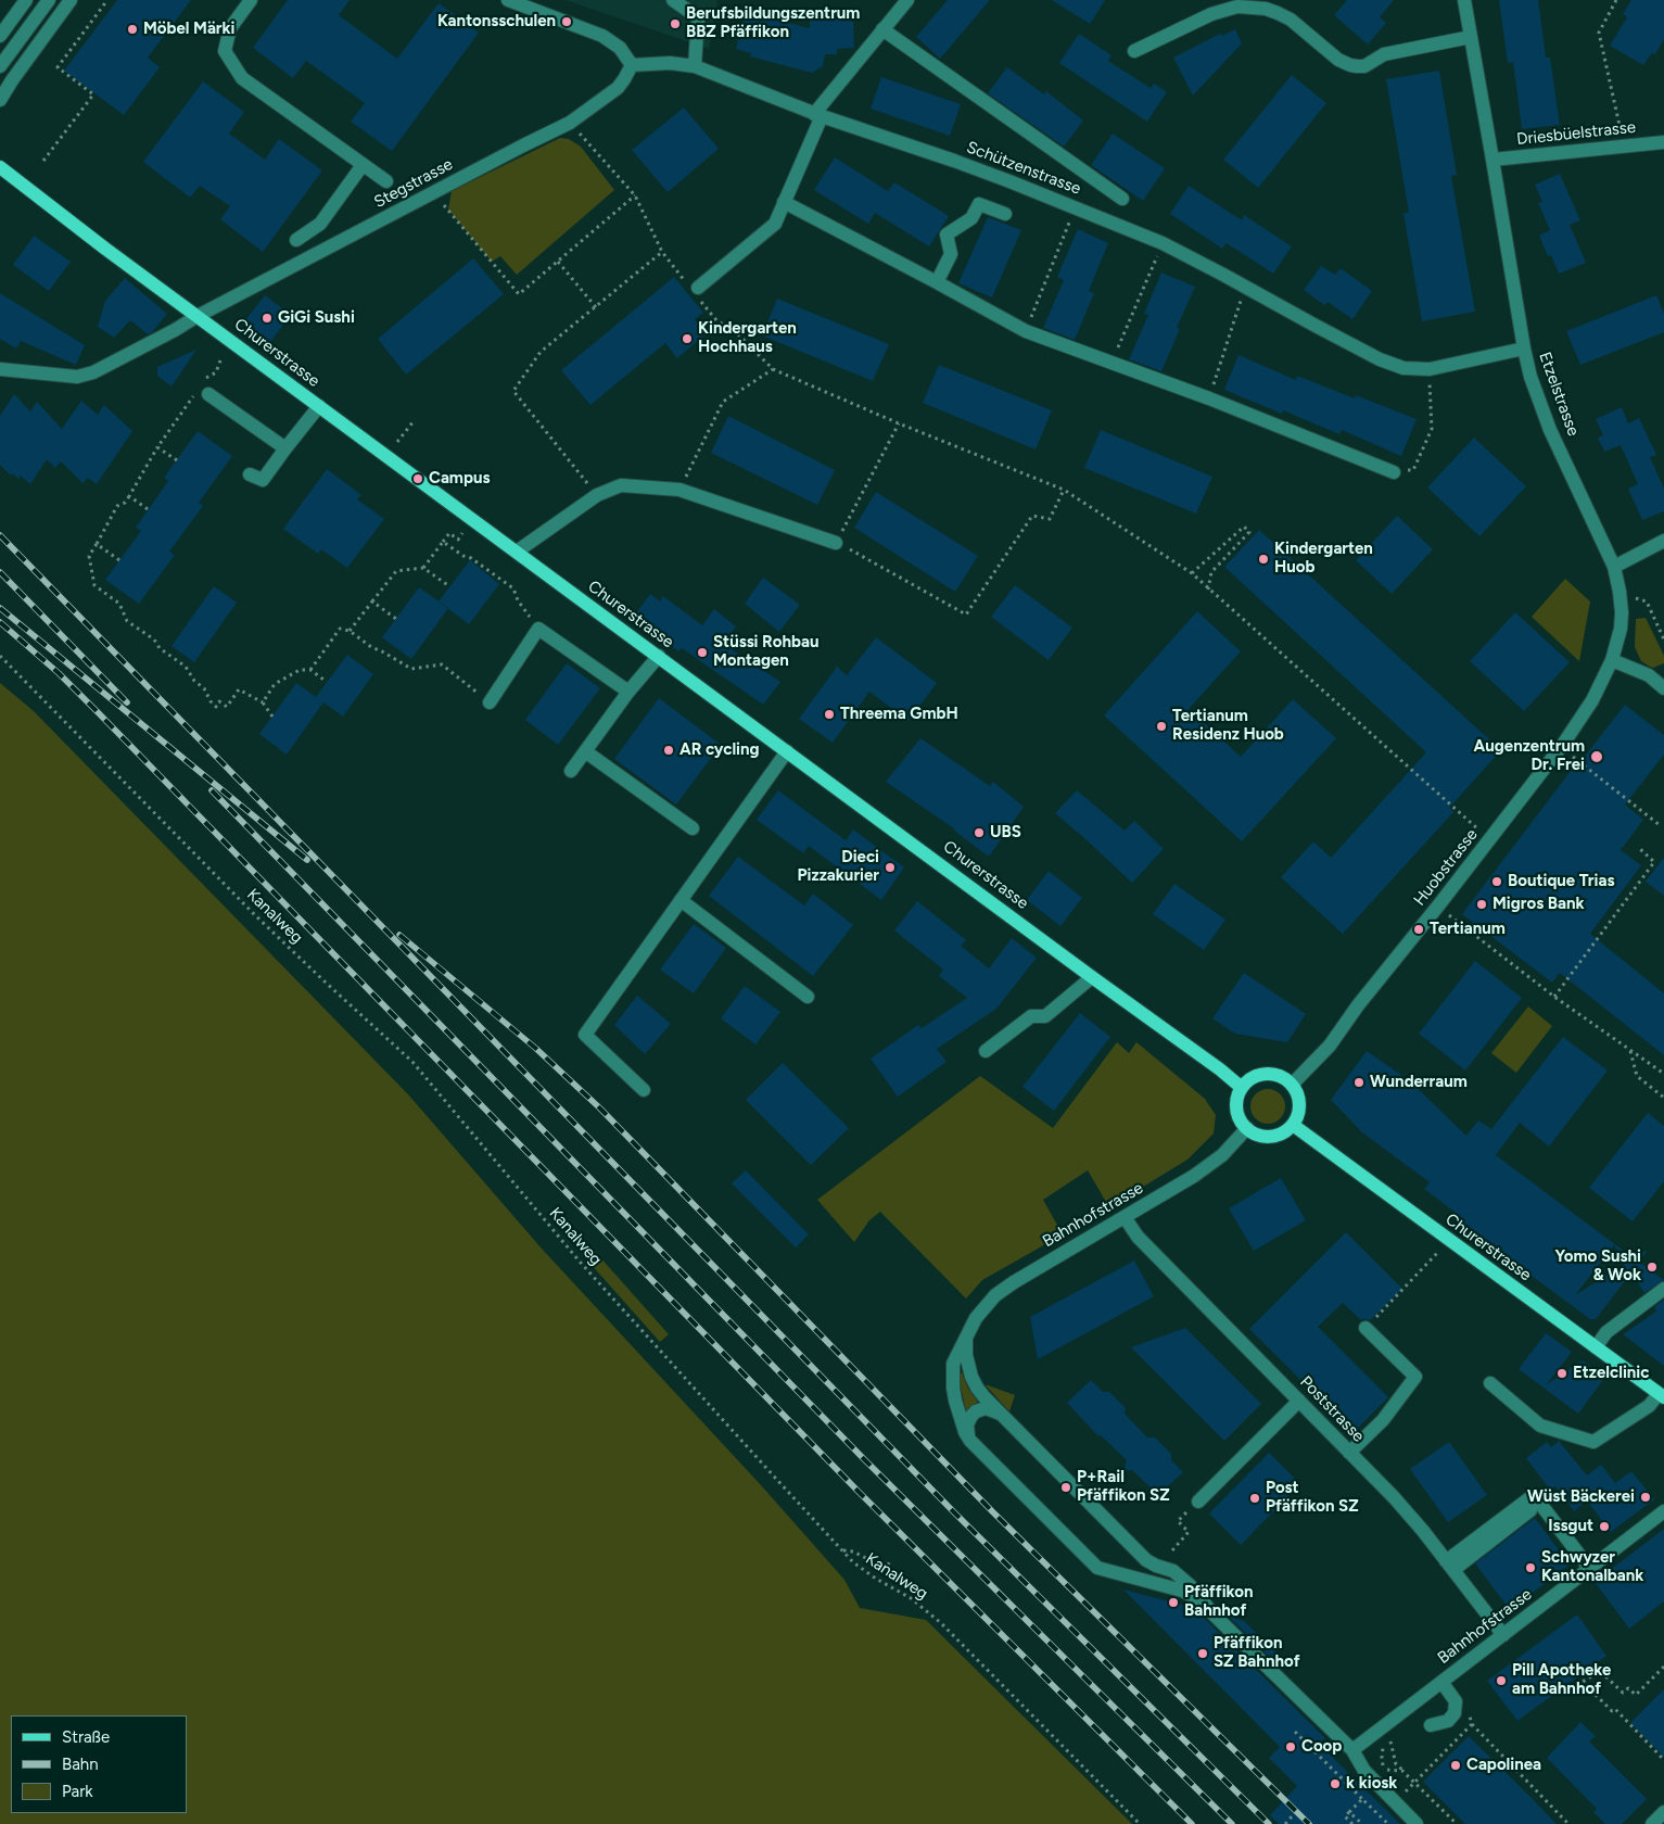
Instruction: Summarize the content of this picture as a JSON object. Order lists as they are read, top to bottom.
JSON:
{
  "streets": {
    "main road": ["Churerstrasse"],
    "street": [
      "Driesbüelstrasse",
      "Schützenstrasse",
      "Stegstrasse",
      "Etzelstrasse",
      "Huobstrasse",
      "Bahnhofstrasse",
      "Poststrasse"
    ],
    "path": ["Kanalweg"]
  },
  "crossings": [
    ["Driesbüelstrasse", "Etzelstrasse"],
    ["Schützenstrasse", "Stegstrasse"],
    ["Schützenstrasse", "Etzelstrasse"],
    ["Stegstrasse", "Churerstrasse"],
    ["Churerstrasse", "Huobstrasse"],
    ["Churerstrasse", "Bahnhofstrasse"],
    ["Etzelstrasse", "Huobstrasse"],
    ["Huobstrasse", "Bahnhofstrasse"],
    ["Bahnhofstrasse", "Poststrasse"]
  ],
  "places": [
    "Kantonsschulen",
    "Berufsbildungszentrum BBZ Pfäffikon",
    "Möbel Märki",
    "GiGi Sushi",
    "Kindergarten Hochhaus",
    "Campus",
    "Kindergarten Huob",
    "Stüssi Rohbau Montagen",
    "Threema GmbH",
    "Tertianum Residenz Huob",
    "AR cycling",
    "Augenzentrum Dr. Frei",
    "UBS",
    "Dieci Pizzakurier",
    "Boutique Trias",
    "Migros Bank",
    "Tertianum",
    "Wunderraum",
    "Yomo Sushi & Wok",
    "Etzelclinic",
    "P+Rail Pfäffikon SZ",
    "Wüst Bäckerei",
    "Post Pfäffikon SZ",
    "Issgut",
    "Schwyzer Kantonalbank",
    "Pfäffikon Bahnhof",
    "Pfäffikon SZ Bahnhof",
    "Pill Apotheke am Bahnhof",
    "Coop",
    "Capolinea",
    "k kiosk"
  ],
  "legend": ["Straße", "Bahn", "Park"]
}
